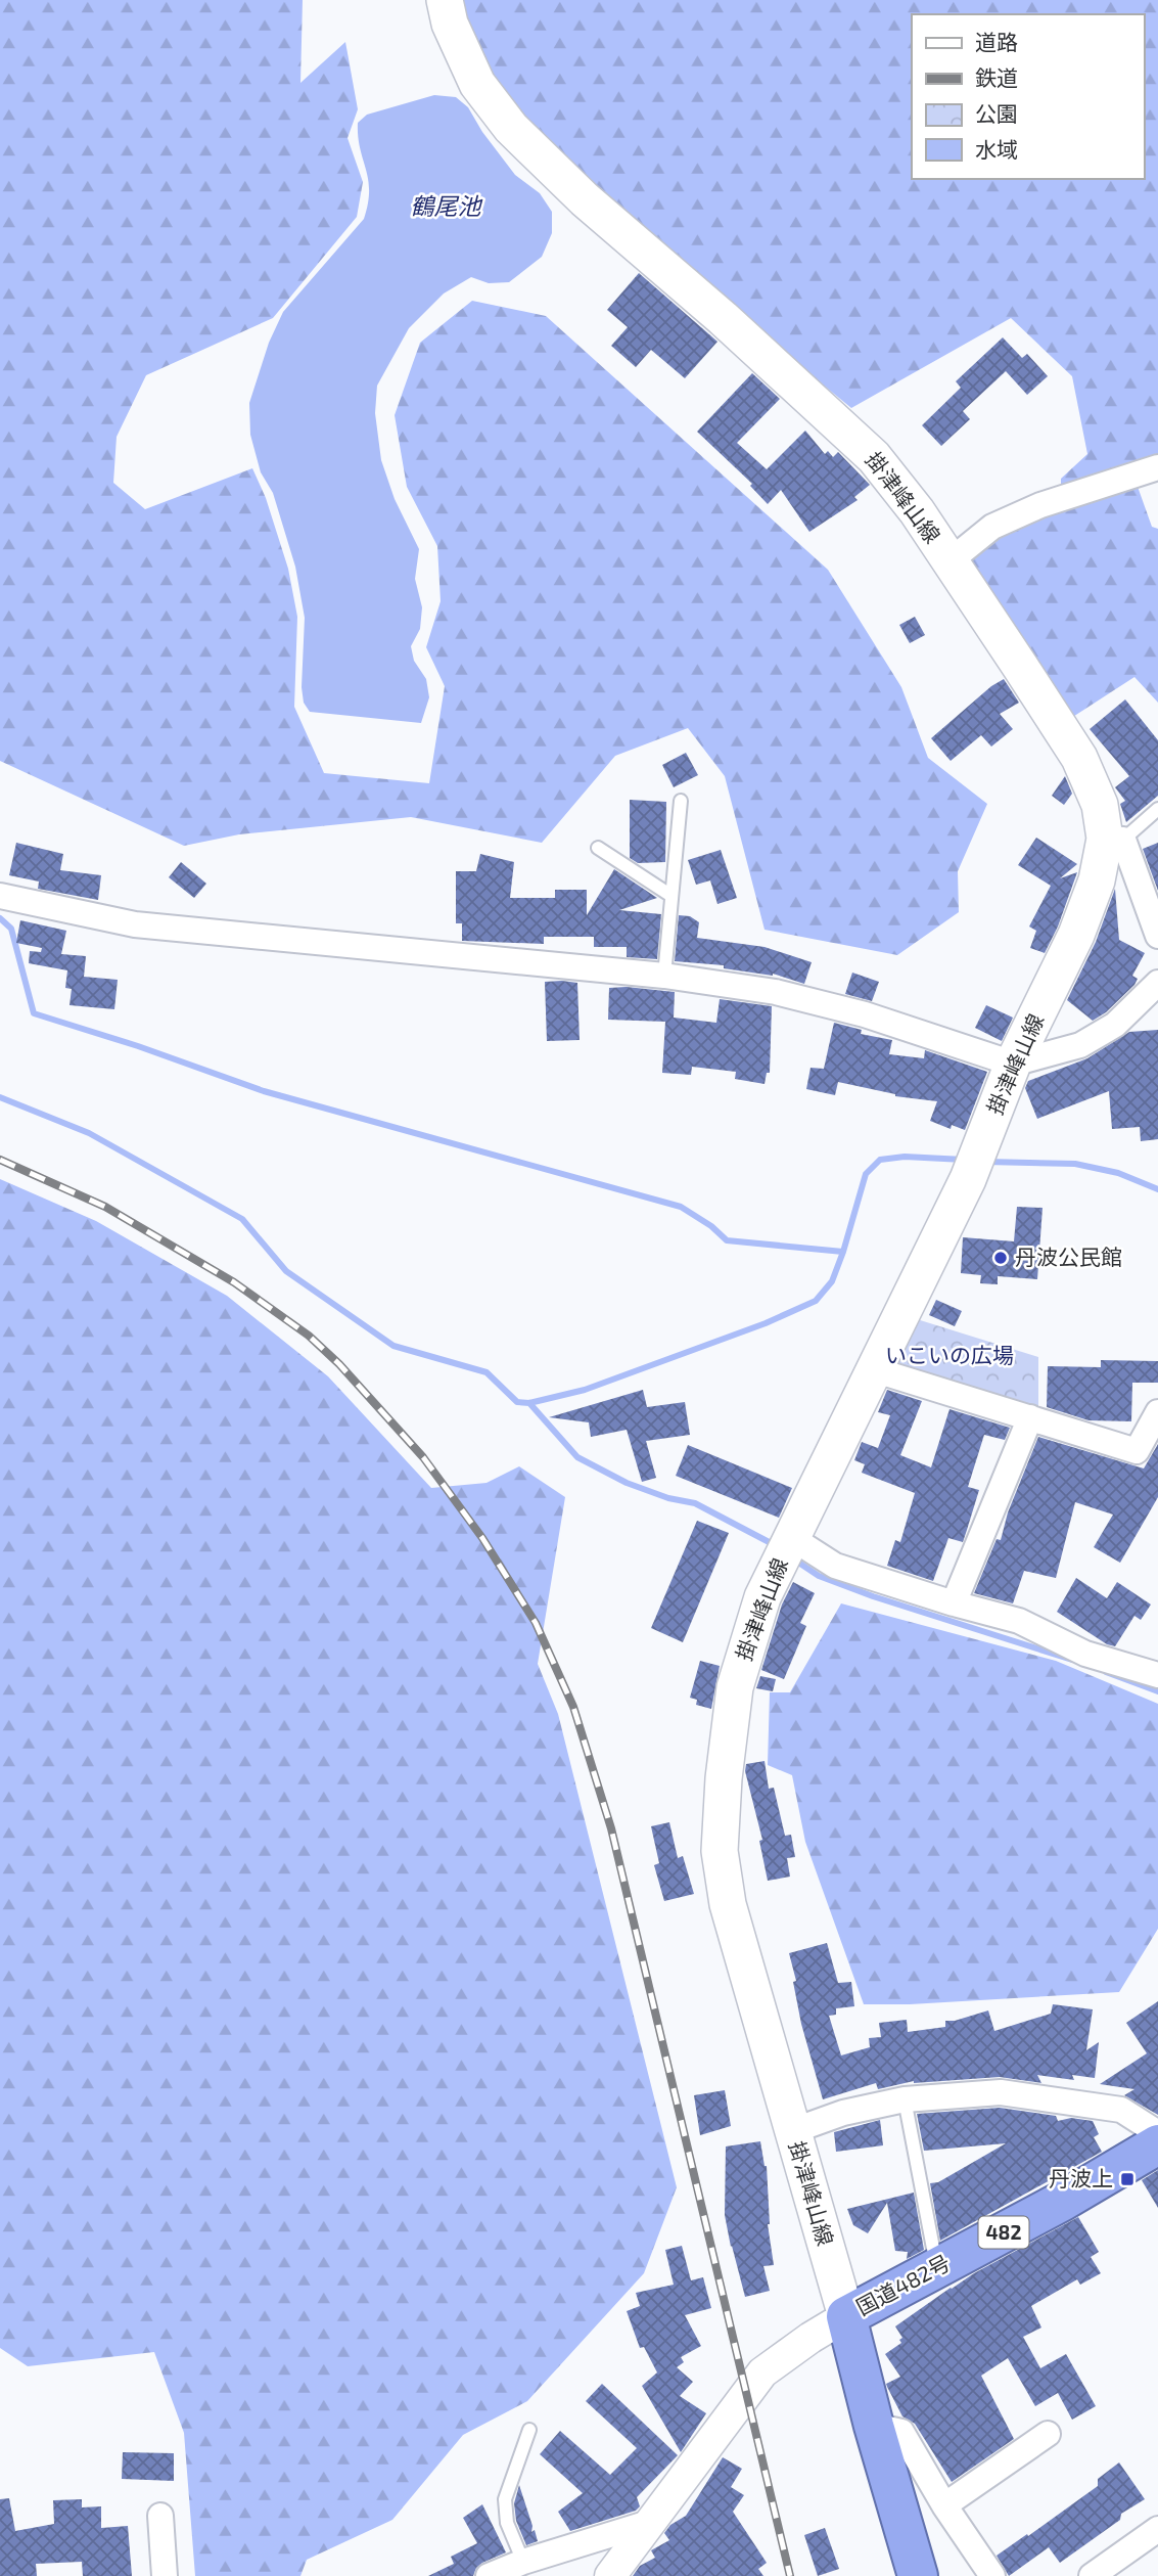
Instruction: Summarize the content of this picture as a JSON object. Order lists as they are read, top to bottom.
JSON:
{
  "streets": {
    "highway": ["482", "国道482号"],
    "main road": ["掛津峰山線"]
  },
  "crossings": [
    ["掛津峰山線", "国道482号"]
  ],
  "water": ["鶴尾池"],
  "parks": ["いこいの広場"],
  "places": {
    "other": ["丹波公民館"],
    "transit": ["丹波上"]
  },
  "legend": [
    "道路",
    "鉄道",
    "公園",
    "水域"
  ]
}
